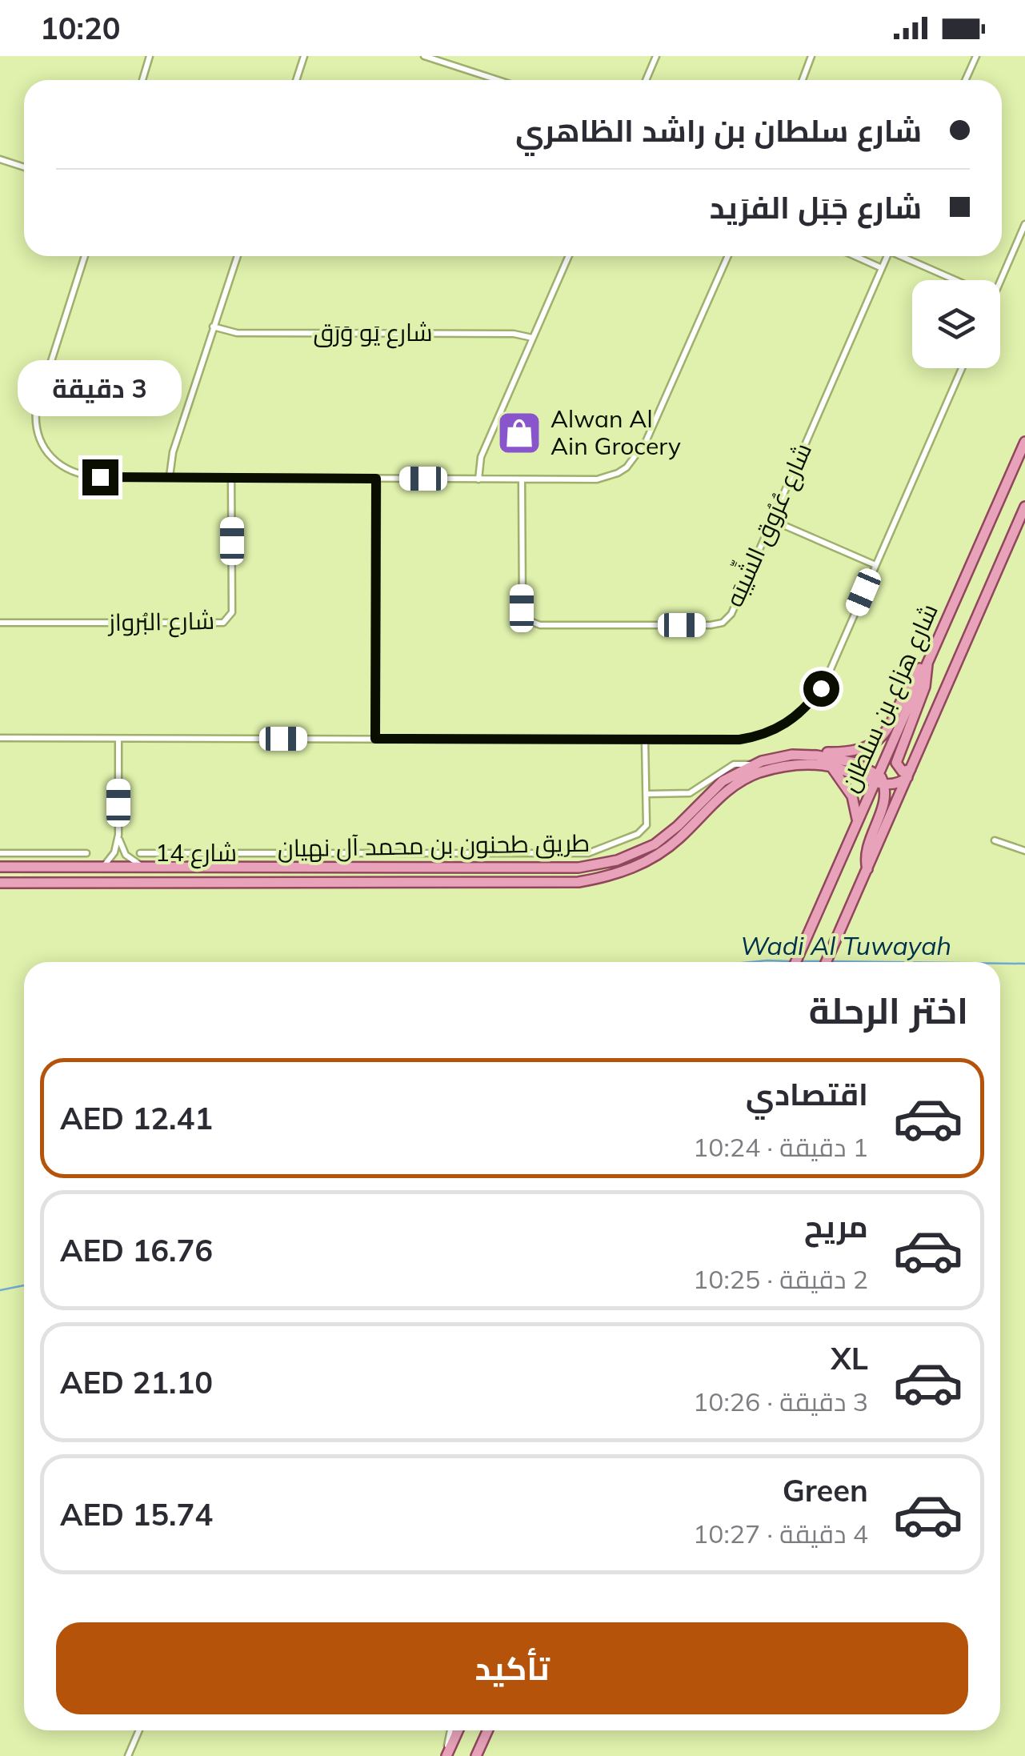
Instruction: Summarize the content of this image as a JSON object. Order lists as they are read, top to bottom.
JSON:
{
  "streets": {
    "main road": ["شارع هزاع بن سلطان", "طريق طحنون بن محمد آل نهيان"],
    "street": [
      "شارع يَو وَرَق",
      "شارع عُرُوق الشِّيبَه",
      "شارع البُرواز",
      "شارع 14"
    ]
  },
  "crossings": [
    ["شارع هزاع بن سلطان", "طريق طحنون بن محمد آل نهيان"]
  ],
  "water": ["Wadi Al Tuwayah"],
  "places": {
    "shop": ["Alwan Al Ain Grocery"]
  },
  "page": {
    "status": "10:20",
    "banner": ["شارع سلطان بن راشد الظاهري", "شارع جَبَل الفرَيد"],
    "bubble": "3 دقيقة",
    "heading": "اختر الرحلة",
    "list": [
      {
        "name": "اقتصادي",
        "note": "1 دقيقة · 10:24",
        "value": "AED 12.41"
      },
      {
        "name": "مريح",
        "note": "2 دقيقة · 10:25",
        "value": "AED 16.76"
      },
      {
        "name": "XL",
        "note": "3 دقيقة · 10:26",
        "value": "AED 21.10"
      },
      {
        "name": "Green",
        "note": "4 دقيقة · 10:27",
        "value": "AED 15.74"
      }
    ],
    "buttons": "تأكيد"
  }
}
